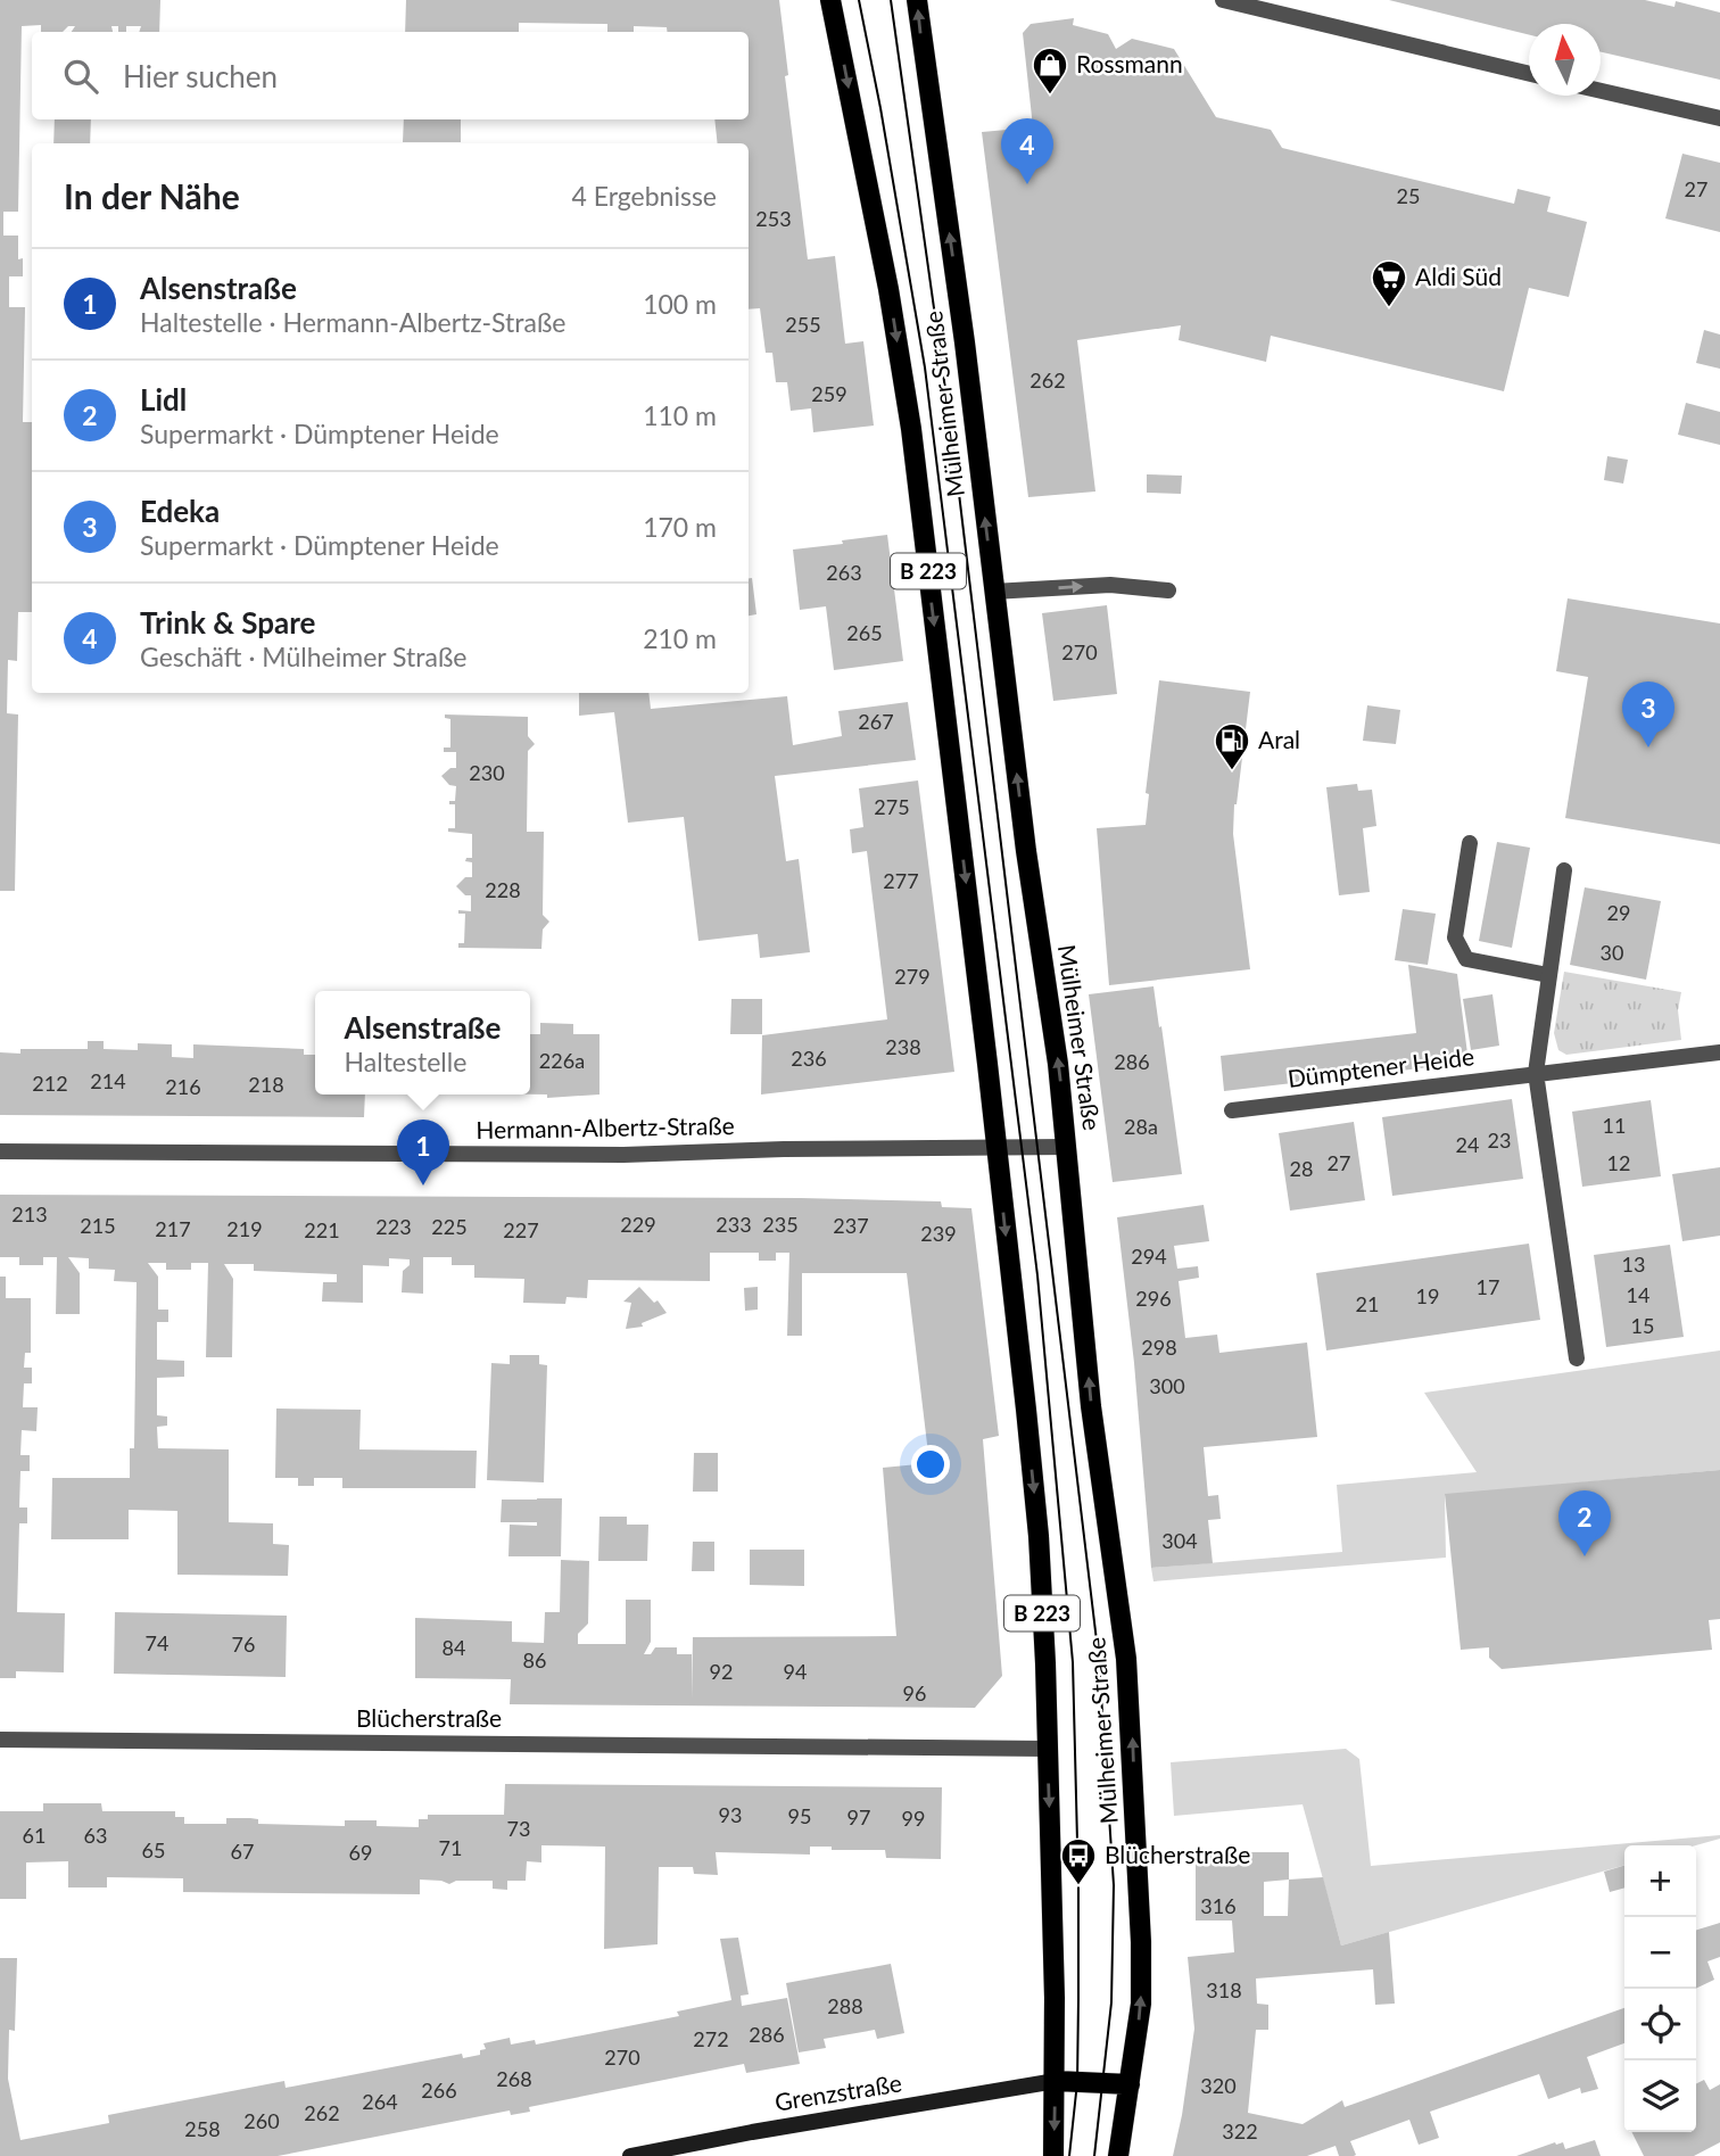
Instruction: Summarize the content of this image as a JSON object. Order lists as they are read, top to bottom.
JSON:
{
  "streets": {
    "main road": ["Mülheimer Straße", "B 223"],
    "street": [
      "Dümptener Heide",
      "Hermann-Albertz-Straße",
      "Blücherstraße",
      "Grenzstraße"
    ]
  },
  "crossings": [
    ["Mülheimer Straße", "Hermann-Albertz-Straße"],
    ["Mülheimer Straße", "Blücherstraße"],
    ["Mülheimer Straße", "Grenzstraße"]
  ],
  "places": {
    "shop": ["Rossmann"],
    "supermarket": ["Aldi Süd"],
    "fuel station": ["Aral"],
    "bus stop": ["Blücherstraße"]
  },
  "house_numbers": [
    "27",
    "25",
    "253",
    "255",
    "262",
    "259",
    "263",
    "265",
    "270",
    "267",
    "230",
    "275",
    "277",
    "228",
    "29",
    "30",
    "279",
    "238",
    "236",
    "226a",
    "286",
    "214",
    "212",
    "218",
    "216",
    "11",
    "28a",
    "23",
    "24",
    "27",
    "12",
    "28",
    "213",
    "229",
    "233",
    "235",
    "215",
    "237",
    "223",
    "225",
    "217",
    "219",
    "221",
    "227",
    "239",
    "294",
    "13",
    "17",
    "14",
    "19",
    "296",
    "21",
    "15",
    "298",
    "300",
    "304",
    "74",
    "76",
    "84",
    "86",
    "92",
    "94",
    "96",
    "93",
    "95",
    "97",
    "99",
    "73",
    "61",
    "63",
    "71",
    "65",
    "67",
    "69",
    "316",
    "318",
    "288",
    "286",
    "272",
    "270",
    "268",
    "320",
    "266",
    "264",
    "262",
    "260",
    "258",
    "322"
  ],
  "north": "top",
  "page": {
    "search": "Hier suchen",
    "pins": [
      "4",
      "3",
      "1",
      "2"
    ],
    "heading": ["In der Nähe", "4 Ergebnisse"],
    "list": [
      {
        "mark": "1",
        "name": "Alsenstraße",
        "note": "Haltestelle · Hermann-Albertz-Straße",
        "value": "100 m"
      },
      {
        "mark": "2",
        "name": "Lidl",
        "note": "Supermarkt · Dümptener Heide",
        "value": "110 m"
      },
      {
        "mark": "3",
        "name": "Edeka",
        "note": "Supermarkt · Dümptener Heide",
        "value": "170 m"
      },
      {
        "mark": "4",
        "name": "Trink & Spare",
        "note": "Geschäft · Mülheimer Straße",
        "value": "210 m"
      }
    ],
    "popup": ["Alsenstraße", "Haltestelle"],
    "map_buttons": ["+", "−"]
  }
}
